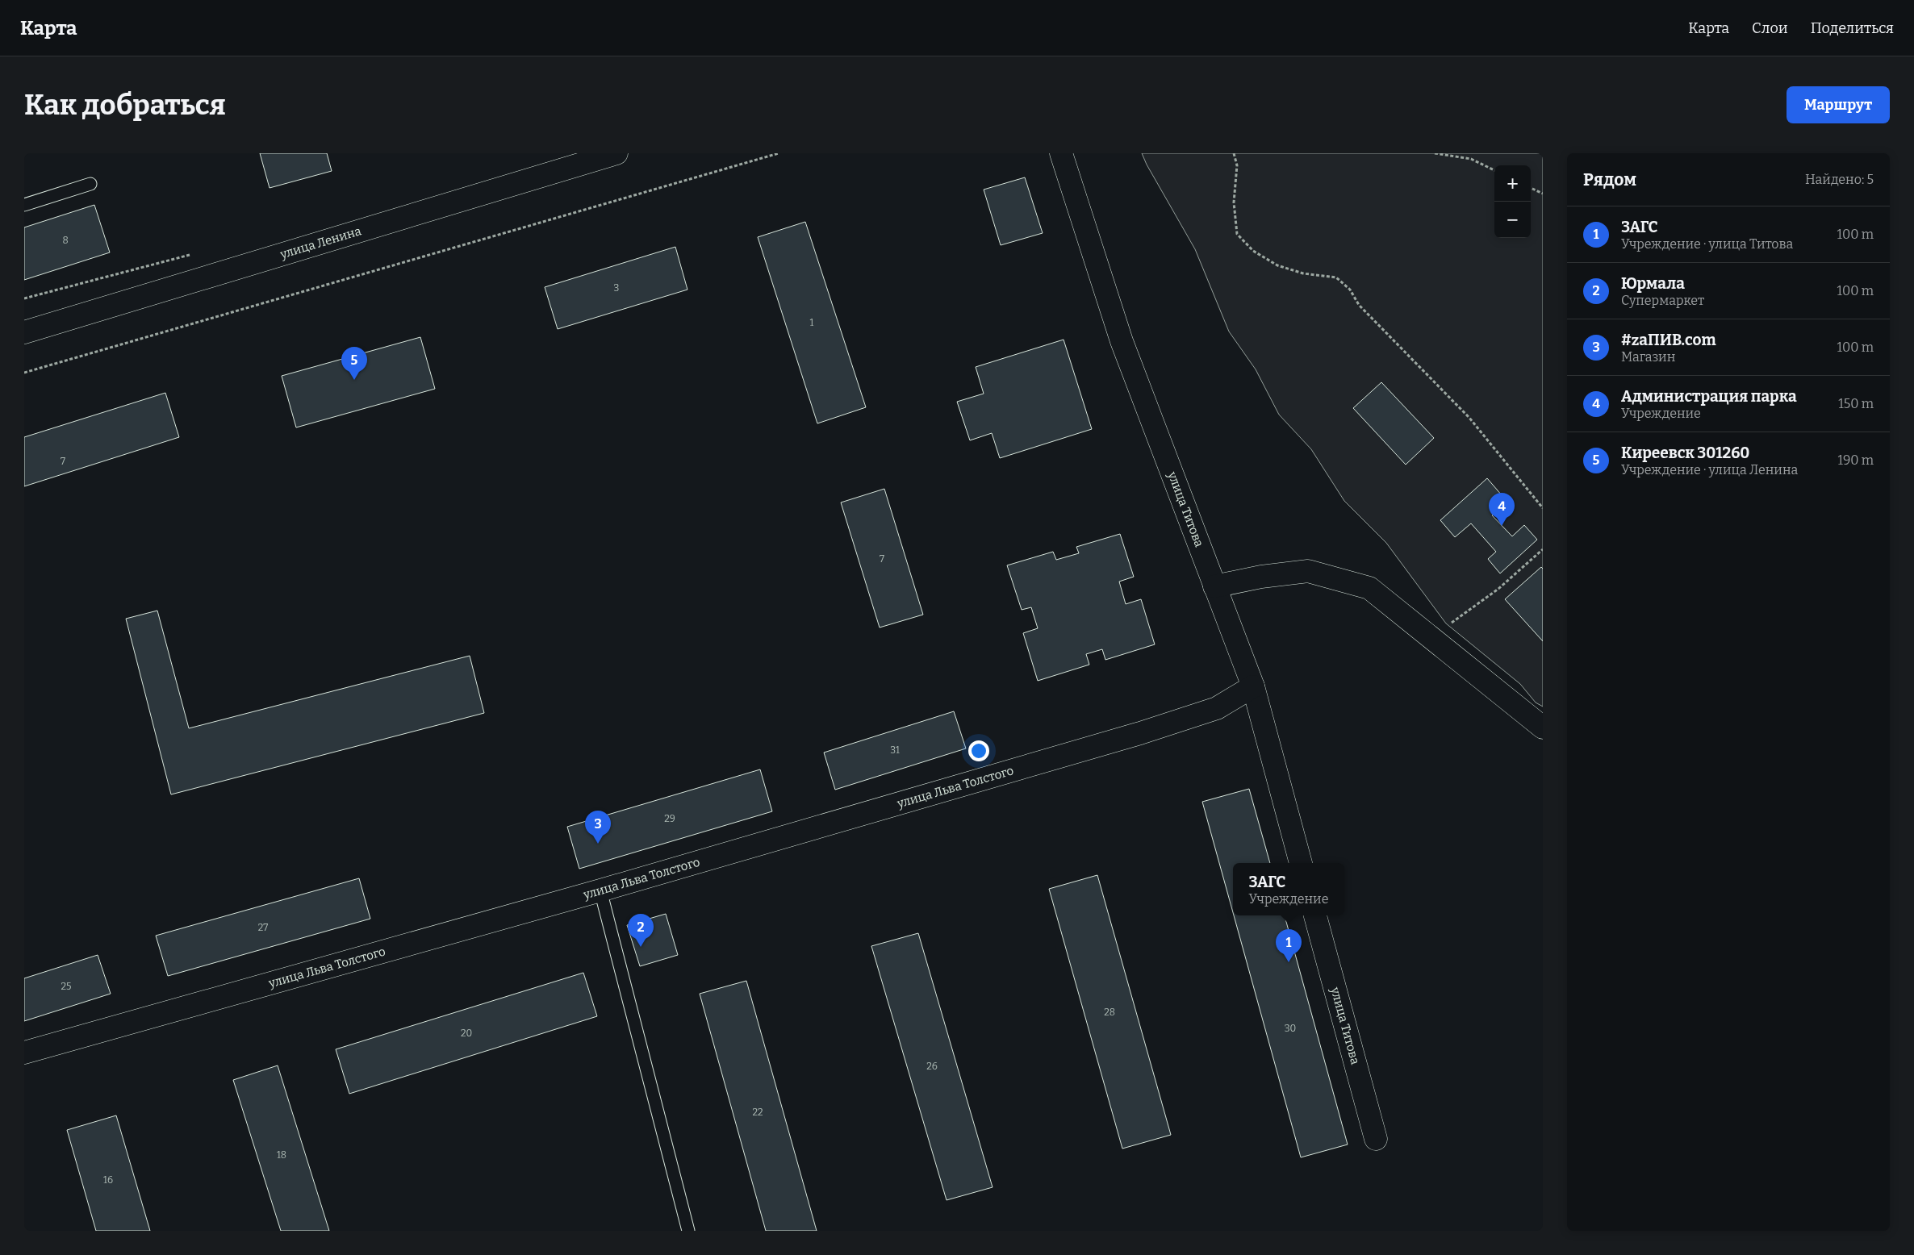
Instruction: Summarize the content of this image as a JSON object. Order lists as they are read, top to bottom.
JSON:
{
  "streets": {
    "street": ["улица Ленина", "улица Титова", "улица Льва Толстого"]
  },
  "crossings": [
    ["улица Титова", "улица Льва Толстого"]
  ],
  "house_numbers": [
    "8",
    "3",
    "1",
    "7",
    "7",
    "31",
    "29",
    "27",
    "25",
    "28",
    "30",
    "20",
    "26",
    "22",
    "18",
    "16"
  ],
  "page": {
    "header": "Карта",
    "nav": ["Карта", "Слои", "Поделиться"],
    "buttons": "Маршрут",
    "title": "Как добраться",
    "heading": ["Рядом", "Найдено: 5"],
    "map_buttons": ["+", "−"],
    "list": [
      {
        "mark": "1",
        "name": "ЗАГС",
        "note": "Учреждение · улица Титова",
        "value": "100 m"
      },
      {
        "mark": "2",
        "name": "Юрмала",
        "note": "Супермаркет",
        "value": "100 m"
      },
      {
        "mark": "3",
        "name": "#zaПИВ.com",
        "note": "Магазин",
        "value": "100 m"
      },
      {
        "mark": "4",
        "name": "Администрация парка",
        "note": "Учреждение",
        "value": "150 m"
      },
      {
        "mark": "5",
        "name": "Киреевск 301260",
        "note": "Учреждение · улица Ленина",
        "value": "190 m"
      }
    ],
    "pins": [
      "5",
      "4",
      "3",
      "2",
      "1"
    ],
    "popup": ["ЗАГС", "Учреждение"]
  }
}
